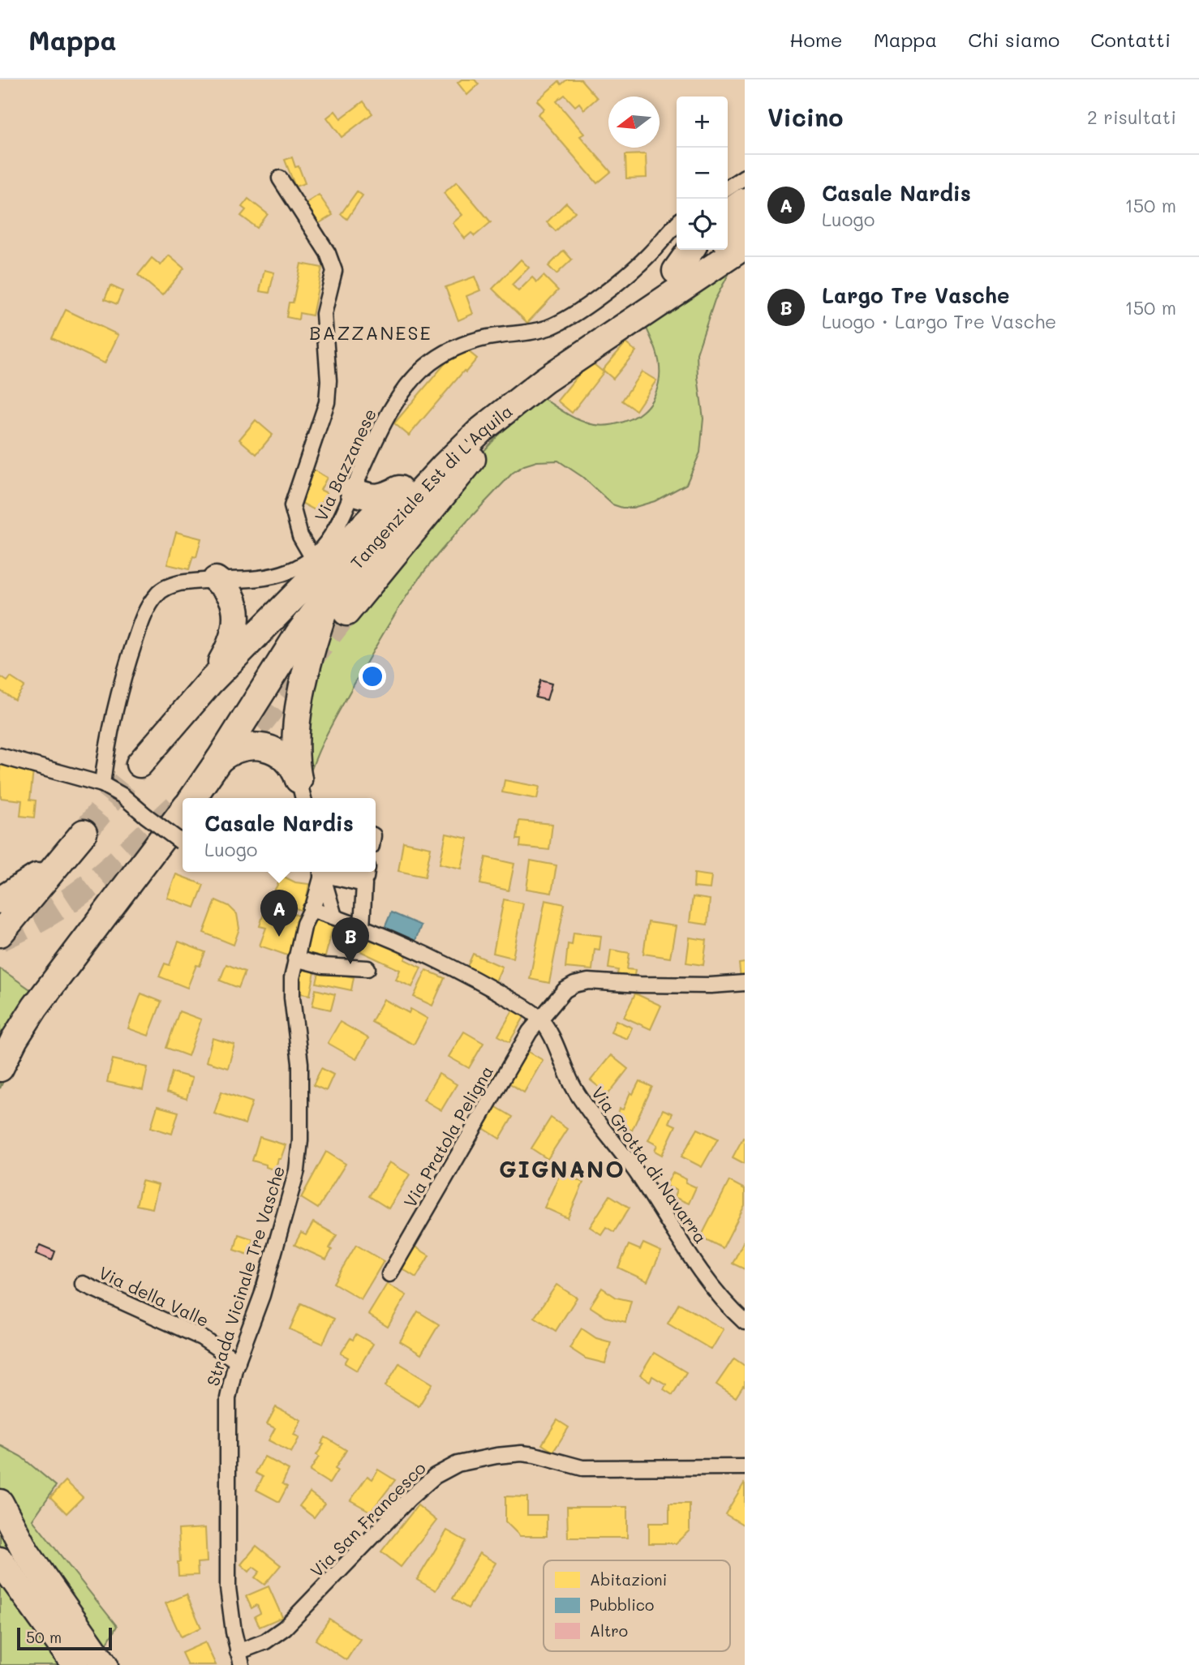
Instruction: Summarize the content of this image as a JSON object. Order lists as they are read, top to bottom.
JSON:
{
  "streets": {
    "highway": ["Tangenziale Est di L'Aquila"],
    "street": [
      "Via Bazzanese",
      "Via Pratola Peligna",
      "Via Grotta di Navarra",
      "Strada Vicinale Tre Vasche",
      "Via della Valle",
      "Via San Francesco"
    ]
  },
  "crossings": [
    ["Via Pratola Peligna", "Via Grotta di Navarra"],
    ["Strada Vicinale Tre Vasche", "Via della Valle"],
    ["Strada Vicinale Tre Vasche", "Via San Francesco"]
  ],
  "districts": ["BAZZANESE", "GIGNANO"],
  "legend": ["Abitazioni", "Pubblico", "Altro"],
  "scale_bar": "50 m",
  "north": "left",
  "page": {
    "header": "Mappa",
    "nav": [
      "Home",
      "Mappa",
      "Chi siamo",
      "Contatti"
    ],
    "heading": ["Vicino", "2 risultati"],
    "map_buttons": ["+", "−"],
    "list": [
      {
        "mark": "A",
        "name": "Casale Nardis",
        "note": "Luogo",
        "value": "150 m"
      },
      {
        "mark": "B",
        "name": "Largo Tre Vasche",
        "note": "Luogo · Largo Tre Vasche",
        "value": "150 m"
      }
    ],
    "popup": ["Casale Nardis", "Luogo"],
    "pins": ["A", "B"],
    "scale": "50 m"
  }
}
